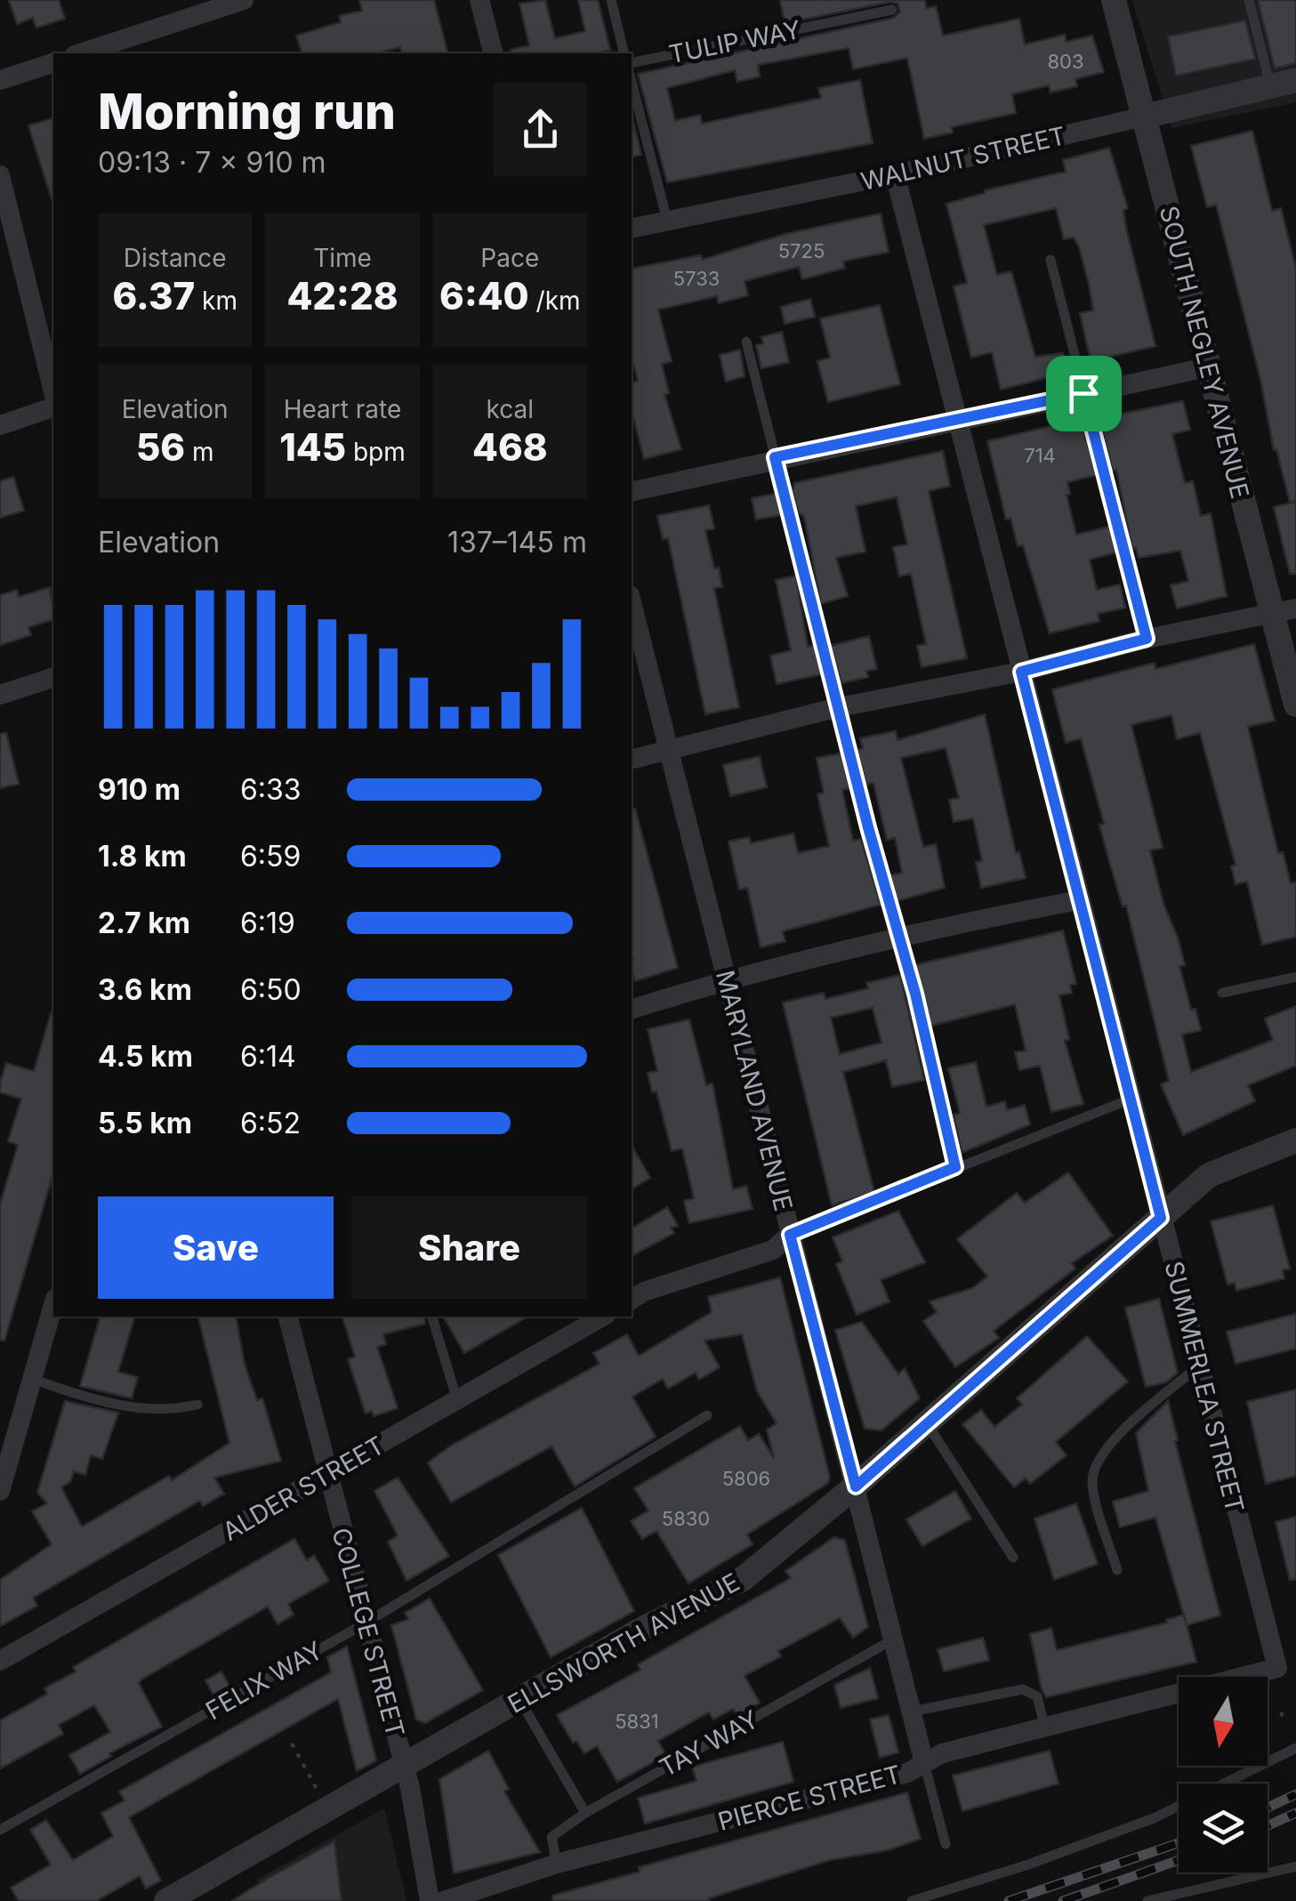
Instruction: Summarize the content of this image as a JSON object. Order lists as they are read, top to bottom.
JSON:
{
  "streets": {
    "street": [
      "WALNUT STREET",
      "SOUTH NEGLEY AVENUE",
      "MARYLAND AVENUE",
      "SUMMERLEA STREET",
      "ALDER STREET",
      "COLLEGE STREET",
      "ELLSWORTH AVENUE",
      "PIERCE STREET"
    ],
    "lane": ["TULIP WAY", "FELIX WAY", "TAY WAY"]
  },
  "crossings": [
    ["WALNUT STREET", "SOUTH NEGLEY AVENUE"],
    ["WALNUT STREET", "SUMMERLEA STREET"],
    ["MARYLAND AVENUE", "ELLSWORTH AVENUE"],
    ["MARYLAND AVENUE", "TAY WAY"],
    ["MARYLAND AVENUE", "PIERCE STREET"],
    ["SUMMERLEA STREET", "ELLSWORTH AVENUE"],
    ["SUMMERLEA STREET", "PIERCE STREET"],
    ["ALDER STREET", "COLLEGE STREET"],
    ["COLLEGE STREET", "ELLSWORTH AVENUE"],
    ["COLLEGE STREET", "FELIX WAY"],
    ["TAY WAY", "PIERCE STREET"]
  ],
  "house_numbers": [
    "803",
    "5725",
    "5733",
    "714",
    "5806",
    "5830",
    "5831"
  ],
  "north": "bottom",
  "page": {
    "heading": ["Morning run", "09:13 · 7 × 910 m"],
    "stats": [
      ["Distance", "6.37 km"],
      ["Time", "42:28"],
      ["Pace", "6:40 /km"],
      ["Elevation", "56 m"],
      ["Heart rate", "145 bpm"],
      ["kcal", "468"]
    ],
    "chart": ["Elevation", "137–145 m"],
    "list": [
      {
        "name": "910 m",
        "note": "6:33"
      },
      {
        "name": "1.8 km",
        "note": "6:59"
      },
      {
        "name": "2.7 km",
        "note": "6:19"
      },
      {
        "name": "3.6 km",
        "note": "6:50"
      },
      {
        "name": "4.5 km",
        "note": "6:14"
      },
      {
        "name": "5.5 km",
        "note": "6:52"
      }
    ],
    "buttons": ["Save", "Share"]
  }
}
